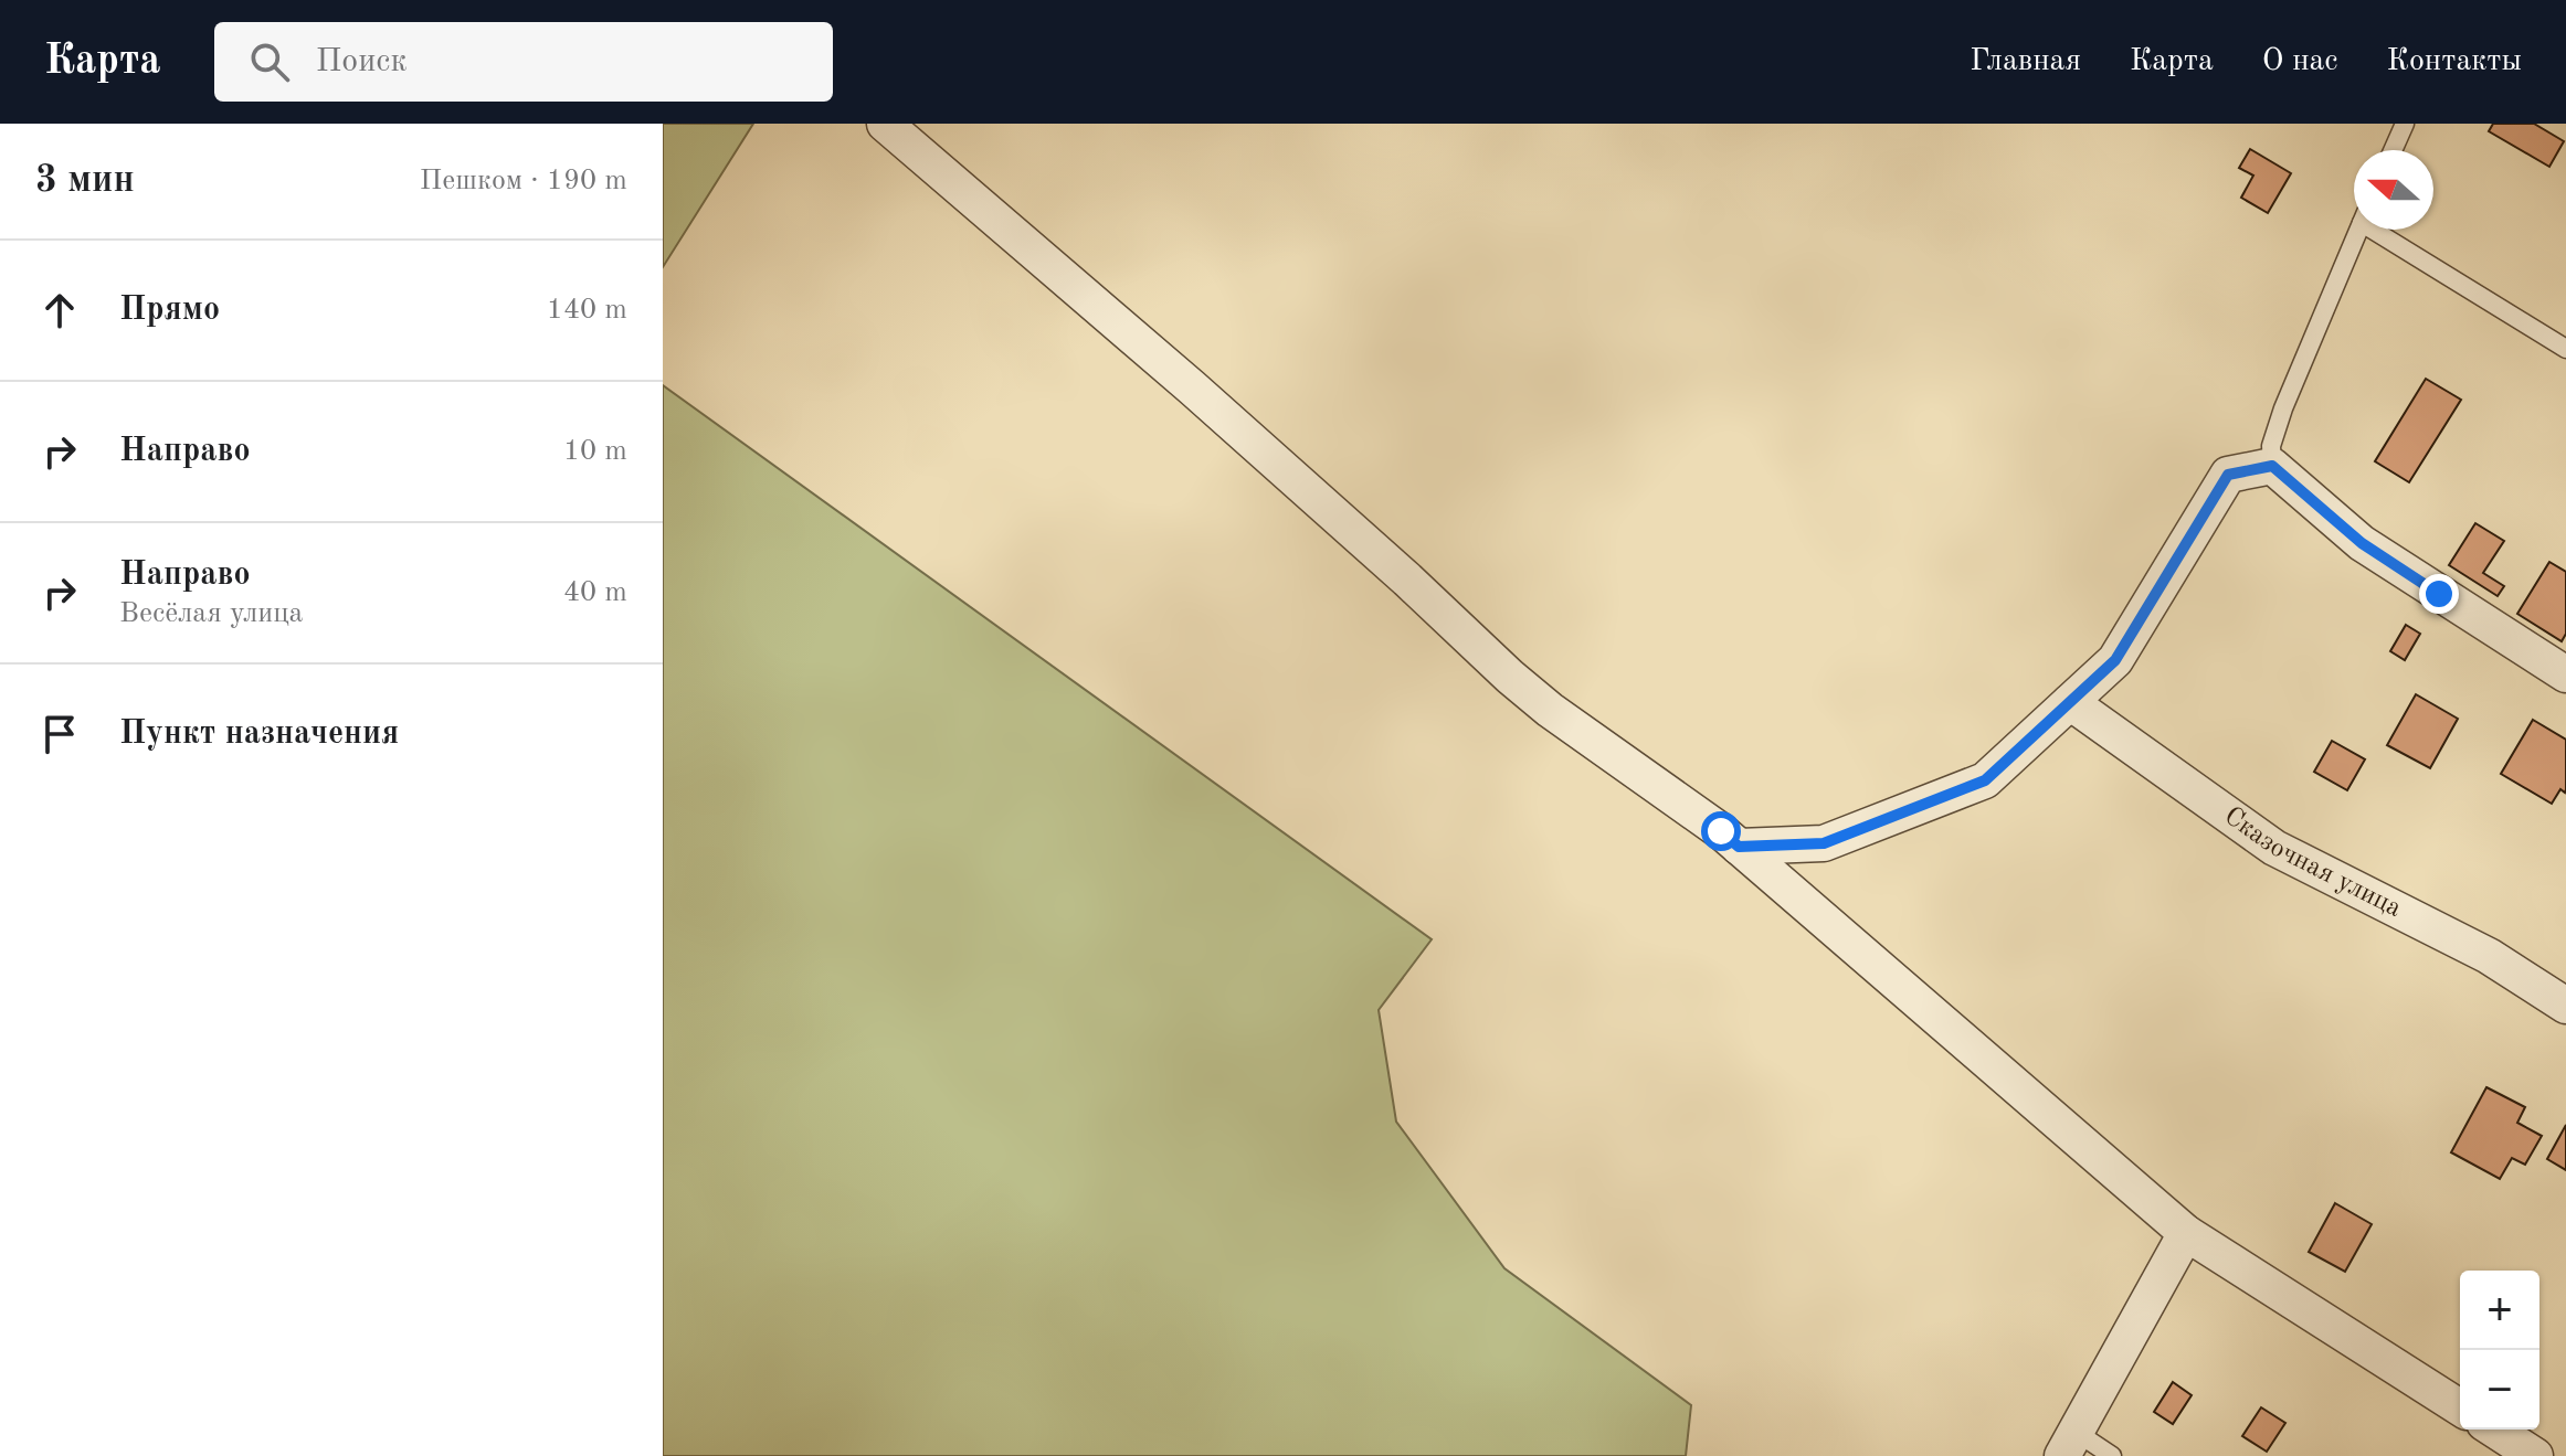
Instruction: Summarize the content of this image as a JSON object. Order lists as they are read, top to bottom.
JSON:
{
  "streets": {
    "street": ["Сказочная улица"]
  },
  "north": "left",
  "page": {
    "header": "Карта",
    "search": "Поиск",
    "nav": [
      "Главная",
      "Карта",
      "О нас",
      "Контакты"
    ],
    "heading": ["3 мин", "Пешком · 190 m"],
    "list": [
      ["Прямо", "140 m"],
      ["Направо", "10 m"],
      ["Направо", "Весёлая улица", "40 m"],
      "Пункт назначения"
    ],
    "map_buttons": ["+", "−"]
  }
}
